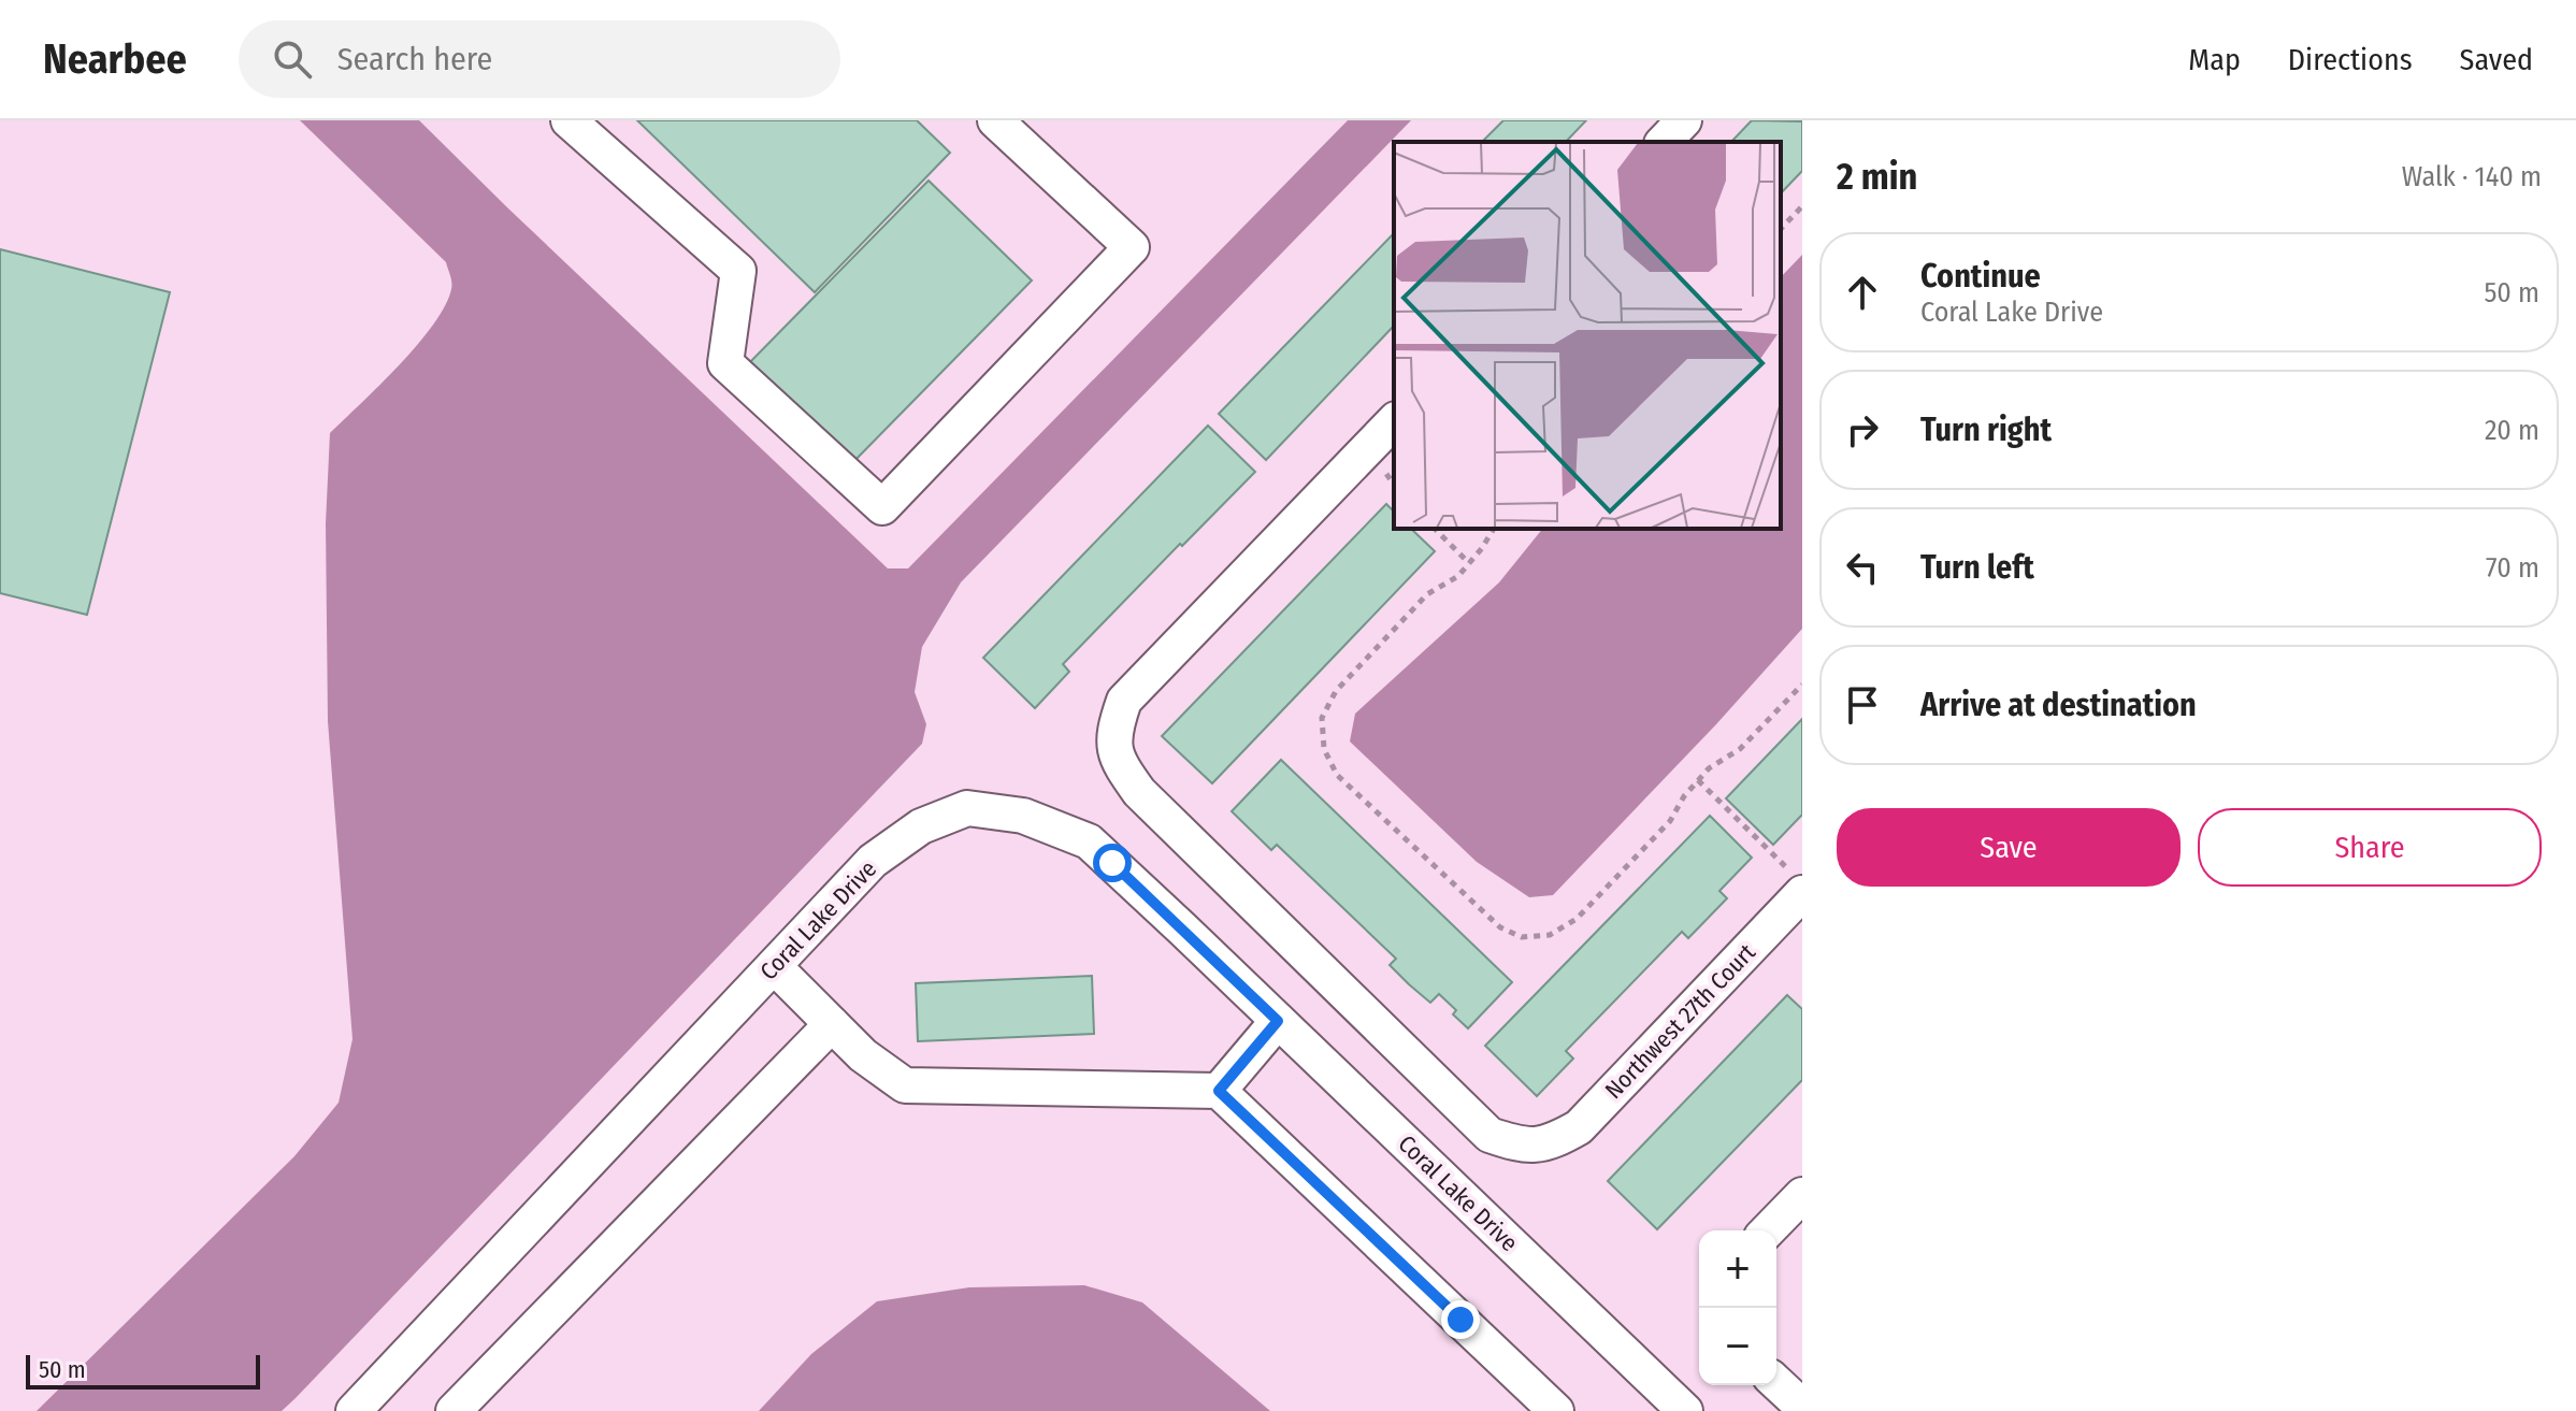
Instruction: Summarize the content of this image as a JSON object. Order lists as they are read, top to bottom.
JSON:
{
  "streets": {
    "street": ["Coral Lake Drive", "Northwest 27th Court"]
  },
  "scale_bar": "50 m",
  "page": {
    "header": "Nearbee",
    "search": "Search here",
    "nav": ["Map", "Directions", "Saved"],
    "heading": ["2 min", "Walk · 140 m"],
    "list": [
      ["Continue", "Coral Lake Drive", "50 m"],
      ["Turn right", "20 m"],
      ["Turn left", "70 m"],
      "Arrive at destination"
    ],
    "buttons": ["Save", "Share"],
    "map_buttons": ["+", "−"],
    "scale": "50 m"
  }
}
